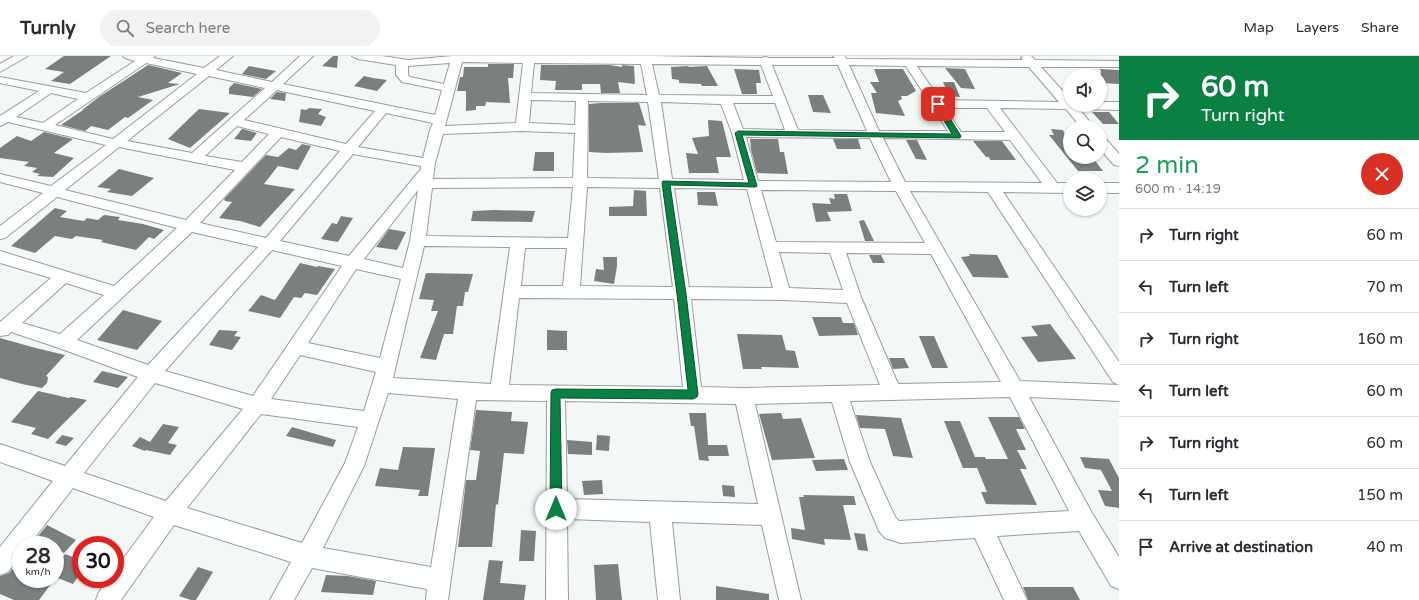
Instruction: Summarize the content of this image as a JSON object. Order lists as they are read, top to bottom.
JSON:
{
  "page": {
    "header": "Turnly",
    "search": "Search here",
    "nav": ["Map", "Layers", "Share"],
    "turn": ["60 m", "Turn right"],
    "heading": ["2 min", "600 m · 14:19"],
    "list": [
      {
        "name": "Turn right",
        "value": "60 m"
      },
      {
        "name": "Turn left",
        "value": "70 m"
      },
      {
        "name": "Turn right",
        "value": "160 m"
      },
      {
        "name": "Turn left",
        "value": "60 m"
      },
      {
        "name": "Turn right",
        "value": "60 m"
      },
      {
        "name": "Turn left",
        "value": "150 m"
      },
      {
        "name": "Arrive at destination",
        "value": "40 m"
      }
    ],
    "speed": "28 km/h",
    "limit": "30"
  }
}
